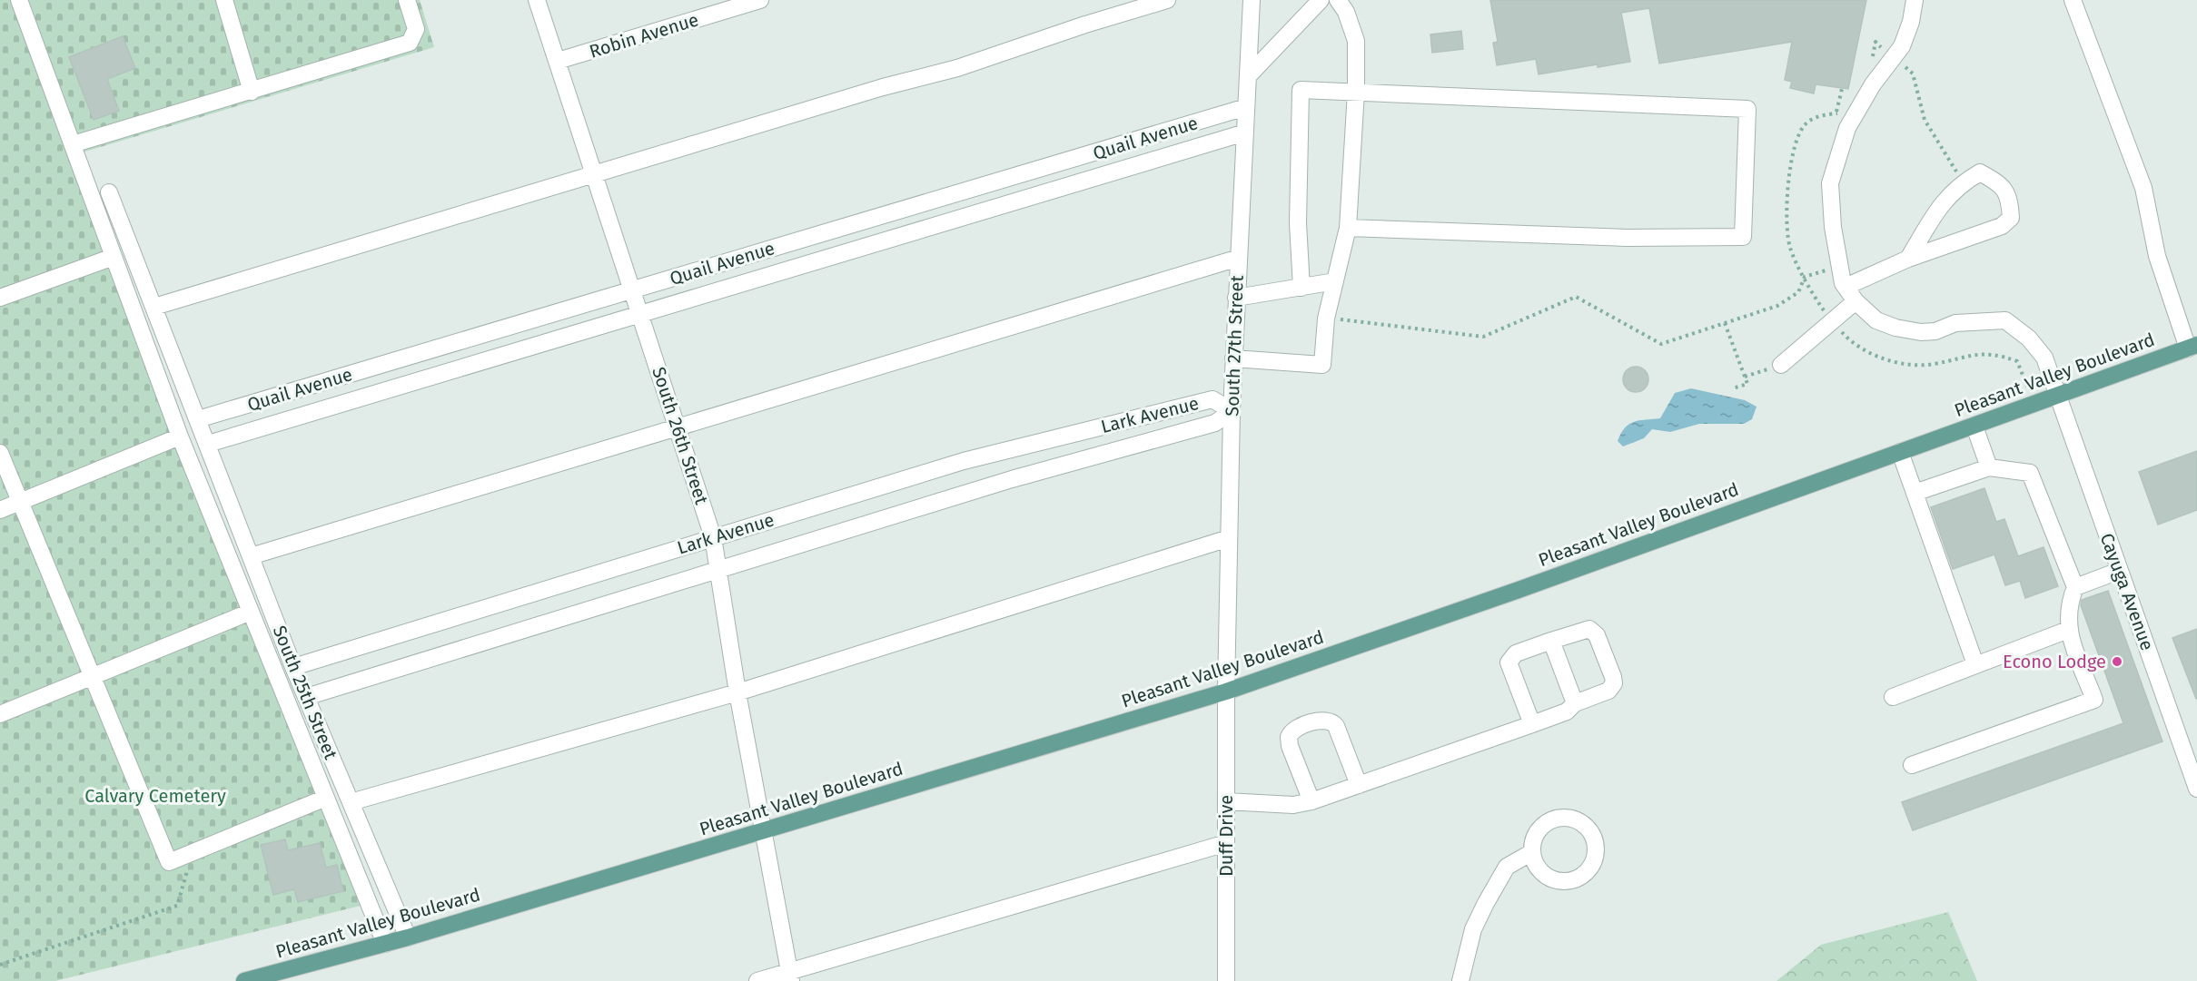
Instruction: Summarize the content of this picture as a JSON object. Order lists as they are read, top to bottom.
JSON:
{
  "streets": {
    "main road": ["Pleasant Valley Boulevard"],
    "street": [
      "Robin Avenue",
      "Quail Avenue",
      "South 27th Street",
      "Lark Avenue",
      "South 26th Street",
      "Cayuga Avenue",
      "South 25th Street",
      "Duff Drive"
    ]
  },
  "crossings": [
    ["Robin Avenue", "South 26th Street"],
    ["Quail Avenue", "South 27th Street"],
    ["Quail Avenue", "South 26th Street"],
    ["Quail Avenue", "South 25th Street"],
    ["South 27th Street", "Pleasant Valley Boulevard"],
    ["South 27th Street", "Lark Avenue"],
    ["South 27th Street", "Duff Drive"],
    ["Pleasant Valley Boulevard", "South 26th Street"],
    ["Pleasant Valley Boulevard", "Cayuga Avenue"],
    ["Pleasant Valley Boulevard", "South 25th Street"],
    ["Pleasant Valley Boulevard", "Duff Drive"],
    ["Lark Avenue", "South 26th Street"],
    ["Lark Avenue", "South 25th Street"]
  ],
  "parks": ["Calvary Cemetery"],
  "places": ["Econo Lodge"]
}
